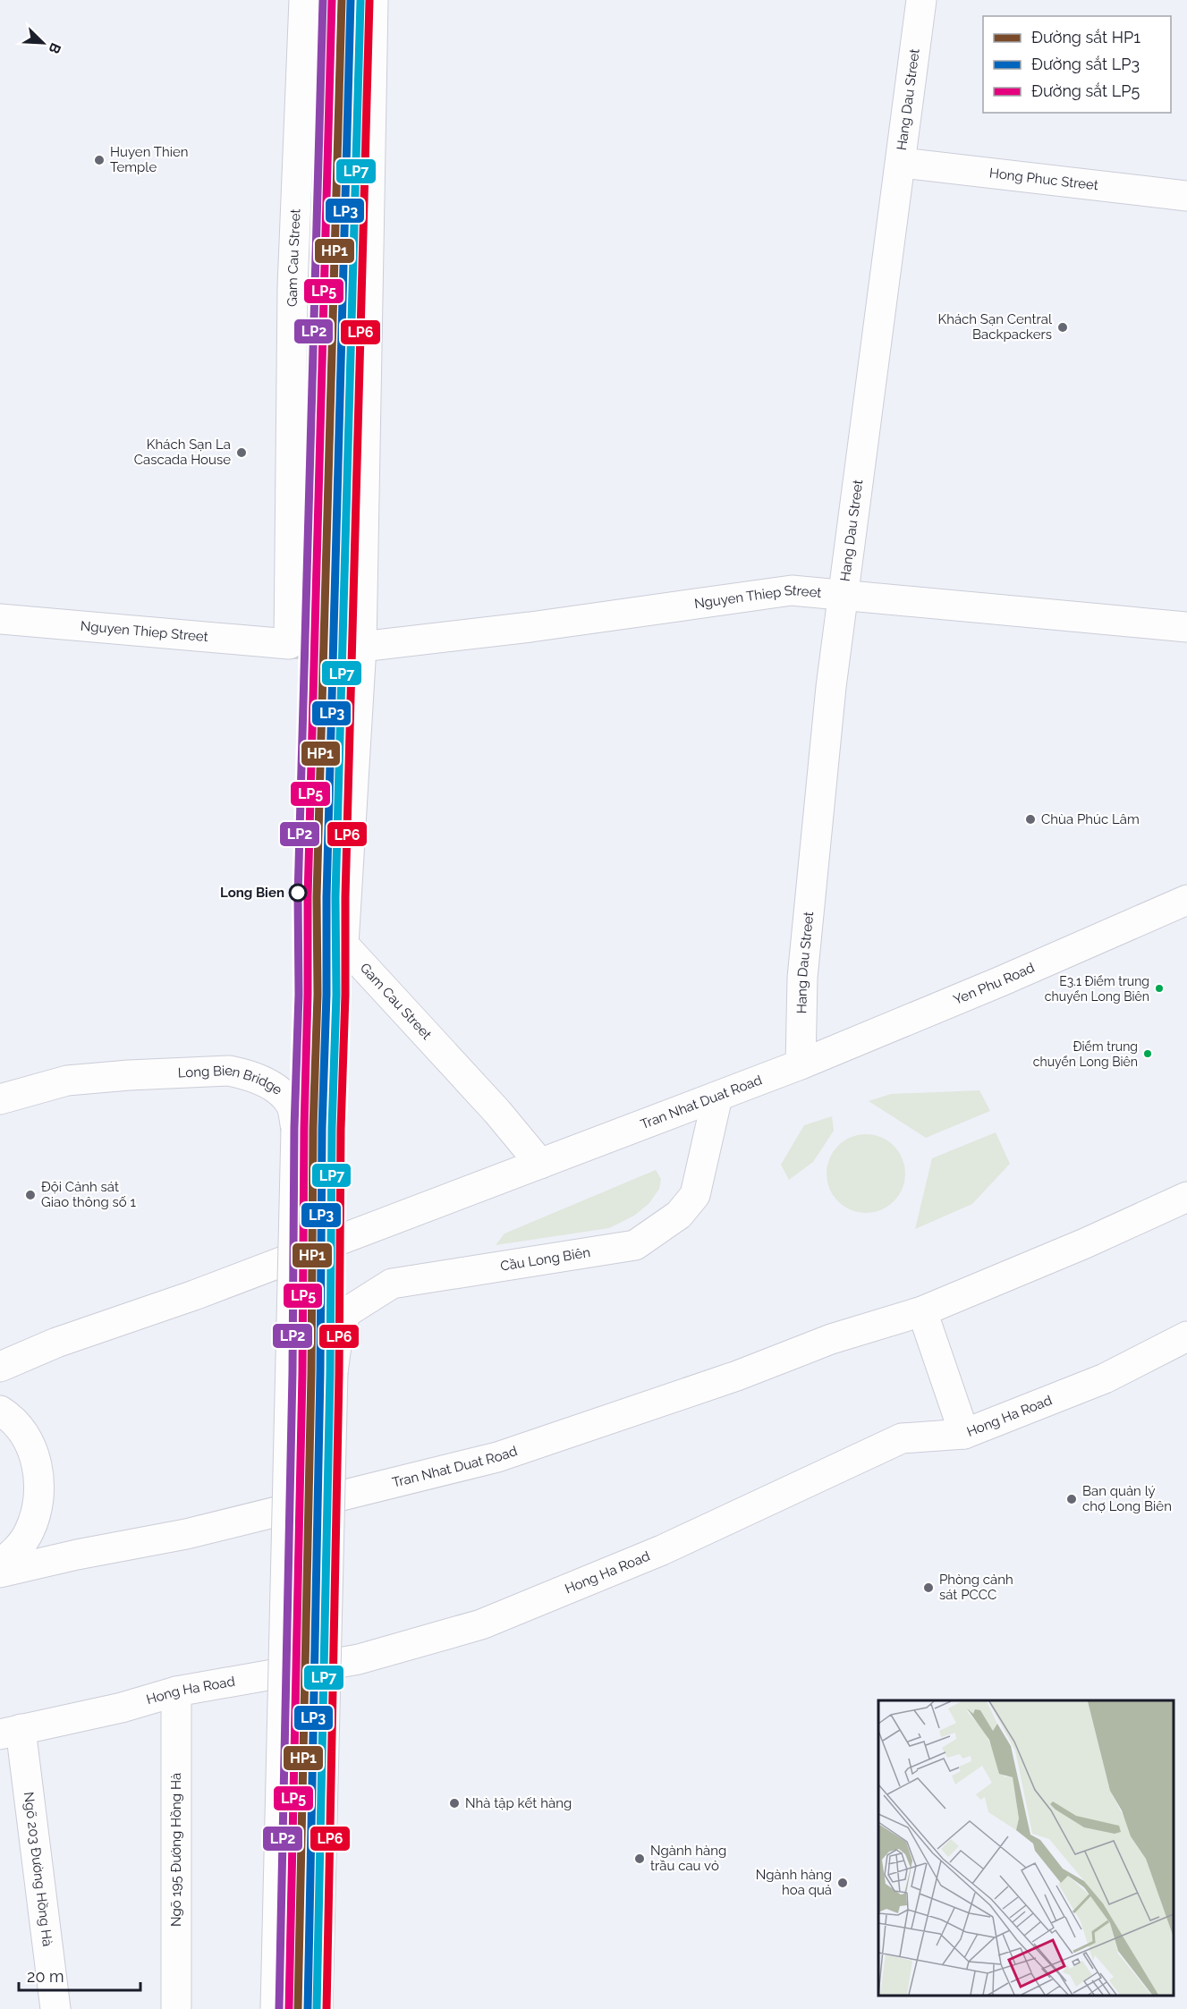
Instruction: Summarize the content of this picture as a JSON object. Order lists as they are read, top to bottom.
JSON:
{
  "streets": {
    "street": [
      "Hang Dau Street",
      "Hong Phuc Street",
      "Gam Cau Street",
      "Nguyen Thiep Street",
      "Yen Phu Road",
      "Long Bien Bridge",
      "Tran Nhat Duat Road",
      "Cầu Long Biên",
      "Hong Ha Road",
      "Ngõ 195 Đường Hồng Hà",
      "Ngõ 203 Đường Hồng Hà"
    ]
  },
  "crossings": [
    ["Hang Dau Street", "Hong Phuc Street"],
    ["Hang Dau Street", "Nguyen Thiep Street"],
    ["Hang Dau Street", "Yen Phu Road"],
    ["Hang Dau Street", "Tran Nhat Duat Road"],
    ["Gam Cau Street", "Nguyen Thiep Street"],
    ["Gam Cau Street", "Tran Nhat Duat Road"],
    ["Yen Phu Road", "Tran Nhat Duat Road"],
    ["Tran Nhat Duat Road", "Cầu Long Biên"],
    ["Hong Ha Road", "Ngõ 195 Đường Hồng Hà"],
    ["Hong Ha Road", "Ngõ 203 Đường Hồng Hà"]
  ],
  "places": [
    "Huyen Thien Temple",
    "Khách Sạn Central Backpackers",
    "Khách Sạn La Cascada House",
    "Chùa Phúc Lâm",
    "Long Bien",
    "E3.1 Điểm trung chuyển Long Biên",
    "Điểm trung chuyển Long Biên",
    "Đội Cảnh sát Giao thông số 1",
    "Ban quản lý chợ Long Biên",
    "Phòng cảnh sát PCCC",
    "Nhà tập kết hàng",
    "Ngành hàng trầu cau vỏ",
    "Ngành hàng hoa quả"
  ],
  "lines": [
    "rail line HP1",
    "rail line LP3",
    "rail line LP5",
    "transit line LP2",
    "transit line LP7",
    "transit line LP6"
  ],
  "legend": ["Đường sắt HP1", "Đường sắt LP3", "Đường sắt LP5"],
  "scale_bar": "20 m",
  "north": "bottom right"
}
